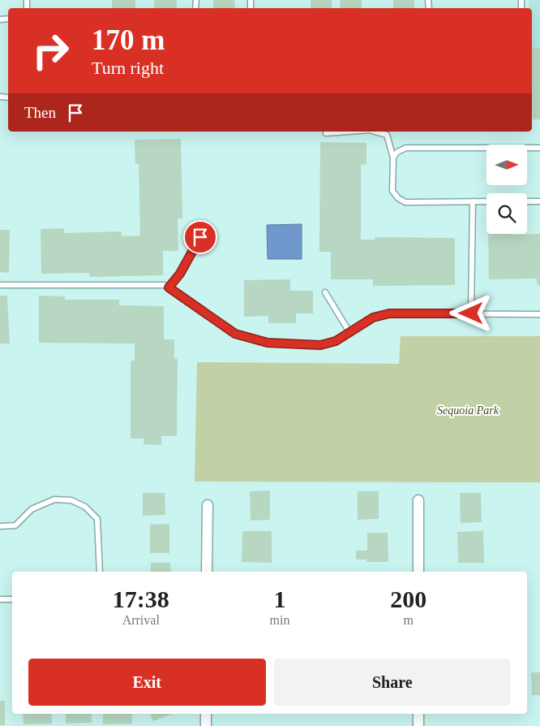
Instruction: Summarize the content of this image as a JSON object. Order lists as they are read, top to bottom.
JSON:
{
  "parks": ["Sequoia Park"],
  "north": "right",
  "page": {
    "turn": ["170 m", "Turn right"],
    "then": "Then",
    "eta": [
      "17:38",
      "Arrival",
      "1",
      "min",
      "200",
      "m"
    ],
    "buttons": ["Exit", "Share"]
  }
}
